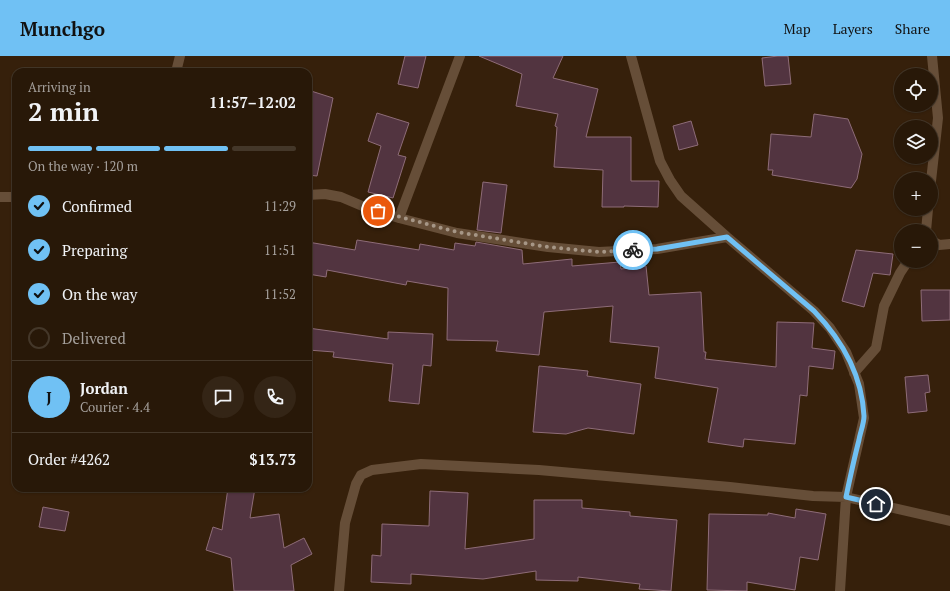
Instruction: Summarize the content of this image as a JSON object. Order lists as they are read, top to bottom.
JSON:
{
  "page": {
    "header": "Munchgo",
    "nav": ["Map", "Layers", "Share"],
    "map_buttons": ["+", "−"],
    "heading": ["2 min", "Arriving in", "11:57–12:02"],
    "panel": [
      "Jordan",
      "Courier · 4.4",
      "Order #4262",
      "$13.73"
    ],
    "bar": "On the way · 120 m",
    "list": [
      ["Confirmed", "11:29"],
      ["Preparing", "11:51"],
      ["On the way", "11:52"],
      "Delivered"
    ],
    "round": "J"
  }
}
